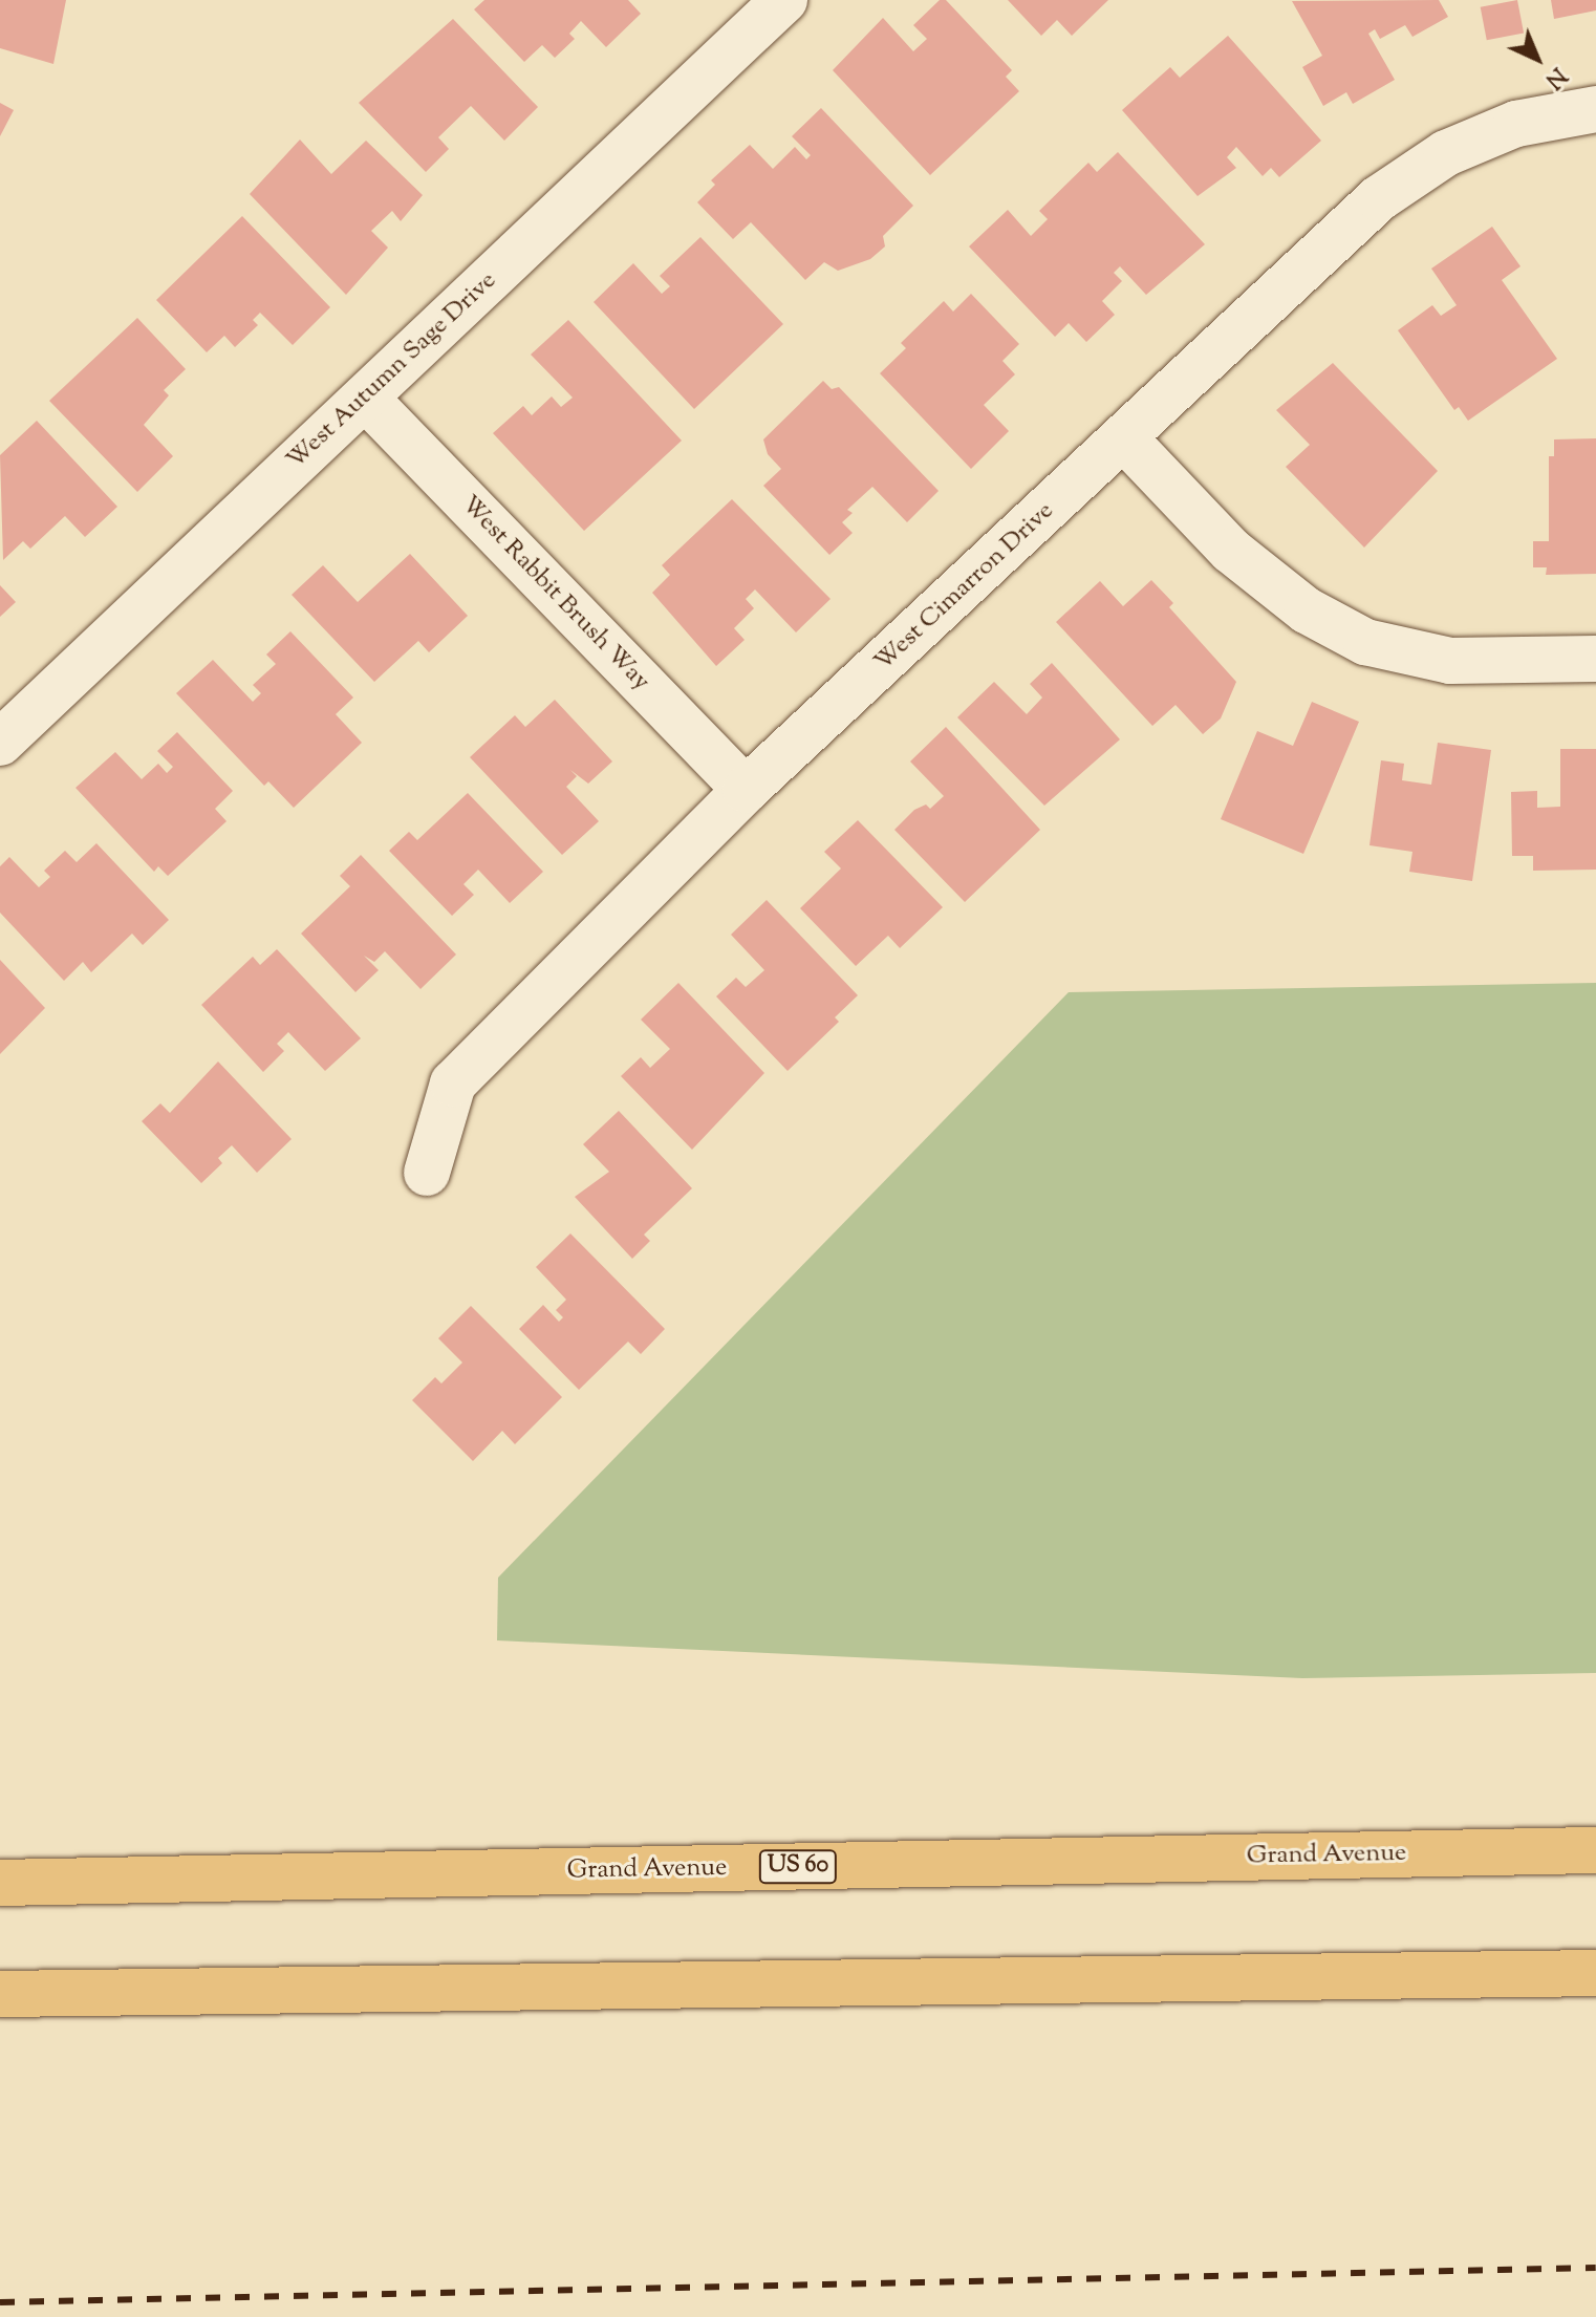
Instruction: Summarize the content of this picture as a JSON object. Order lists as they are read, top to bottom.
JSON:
{
  "streets": {
    "highway": ["Grand Avenue", "US 60"],
    "street": ["West Autumn Sage Drive", "West Cimarron Drive", "West Rabbit Brush Way"]
  },
  "crossings": [
    ["West Autumn Sage Drive", "West Rabbit Brush Way"],
    ["West Cimarron Drive", "West Rabbit Brush Way"]
  ],
  "north": "bottom right"
}
